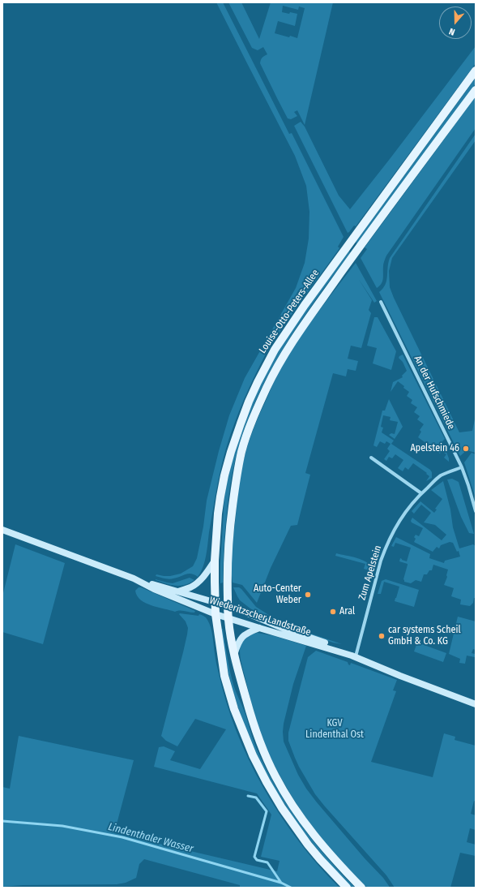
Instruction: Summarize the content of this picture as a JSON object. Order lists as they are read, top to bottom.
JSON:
{
  "streets": {
    "main road": ["Louise-Otto-Peters-Allee"],
    "street": ["An der Hufschmiede", "Zum Apelstein", "Wiederitzscher Landstraße"]
  },
  "crossings": [
    ["Louise-Otto-Peters-Allee", "Wiederitzscher Landstraße"],
    ["An der Hufschmiede", "Zum Apelstein"],
    ["Zum Apelstein", "Wiederitzscher Landstraße"]
  ],
  "water": ["Lindenthaler Wasser"],
  "parks": ["KGV Lindenthal Ost"],
  "places": [
    "Apelstein 46",
    "Auto-Center Weber",
    "Aral",
    "car systems Scheil GmbH & Co. KG"
  ],
  "north": "bottom"
}
